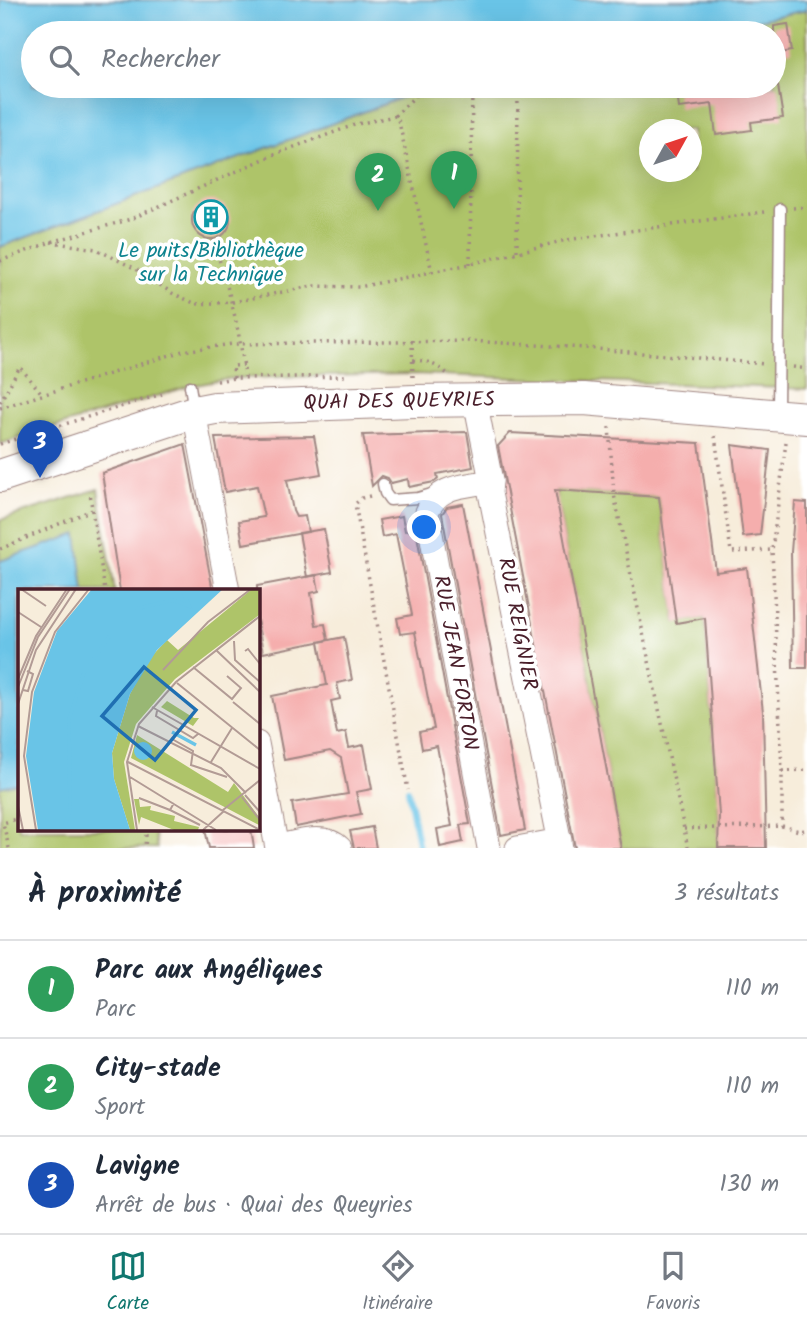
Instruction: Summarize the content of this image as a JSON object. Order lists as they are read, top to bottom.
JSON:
{
  "streets": {
    "main road": ["QUAI DES QUEYRIES"],
    "street": ["RUE REIGNIER", "RUE JEAN FORTON"]
  },
  "crossings": [
    ["QUAI DES QUEYRIES", "RUE REIGNIER"]
  ],
  "places": {
    "building": ["Le puits/Bibliothèque sur la Technique"]
  },
  "north": "top right",
  "page": {
    "search": "Rechercher",
    "pins": ["1", "2", "3"],
    "heading": ["À proximité", "3 résultats"],
    "list": [
      {
        "mark": "1",
        "name": "Parc aux Angéliques",
        "note": "Parc",
        "value": "110 m"
      },
      {
        "mark": "2",
        "name": "City-stade",
        "note": "Sport",
        "value": "110 m"
      },
      {
        "mark": "3",
        "name": "Lavigne",
        "note": "Arrêt de bus · Quai des Queyries",
        "value": "130 m"
      }
    ],
    "nav": ["Carte", "Itinéraire", "Favoris"]
  }
}
